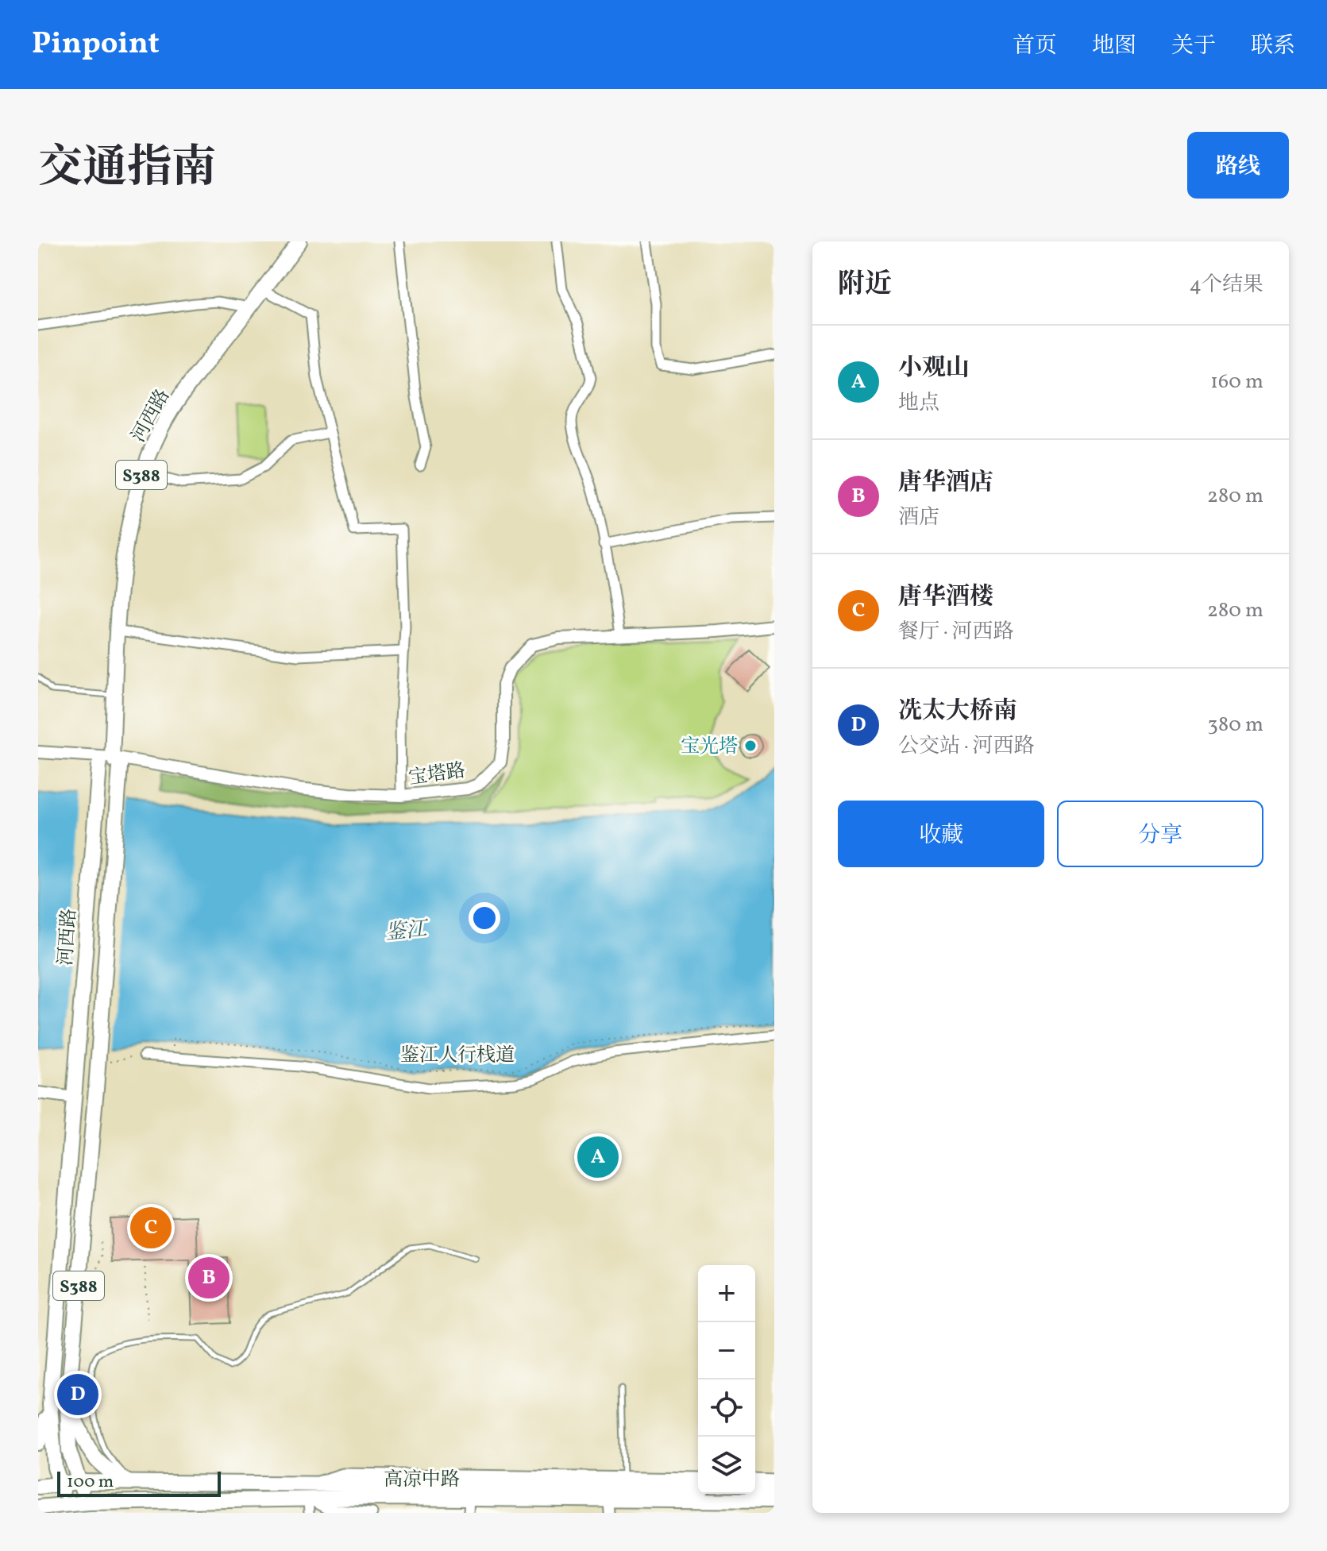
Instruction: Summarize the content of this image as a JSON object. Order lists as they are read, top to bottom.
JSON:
{
  "streets": {
    "main road": ["河西路", "S388", "高凉中路"],
    "street": ["宝塔路"],
    "path": ["鉴江人行栈道"]
  },
  "crossings": [
    ["河西路", "宝塔路"],
    ["河西路", "高凉中路"]
  ],
  "water": ["鉴江"],
  "places": ["宝光塔"],
  "scale_bar": "100 m",
  "page": {
    "header": "Pinpoint",
    "nav": [
      "首页",
      "地图",
      "关于",
      "联系"
    ],
    "title": "交通指南",
    "buttons": [
      "路线",
      ["收藏", "分享"]
    ],
    "heading": ["附近", "4个结果"],
    "list": [
      {
        "mark": "A",
        "name": "小观山",
        "note": "地点",
        "value": "160 m"
      },
      {
        "mark": "B",
        "name": "唐华酒店",
        "note": "酒店",
        "value": "280 m"
      },
      {
        "mark": "C",
        "name": "唐华酒楼",
        "note": "餐厅 · 河西路",
        "value": "280 m"
      },
      {
        "mark": "D",
        "name": "冼太大桥南",
        "note": "公交站 · 河西路",
        "value": "380 m"
      }
    ],
    "pins": [
      "A",
      "C",
      "B",
      "D"
    ],
    "map_buttons": ["+", "−"],
    "scale": "100 m"
  }
}
